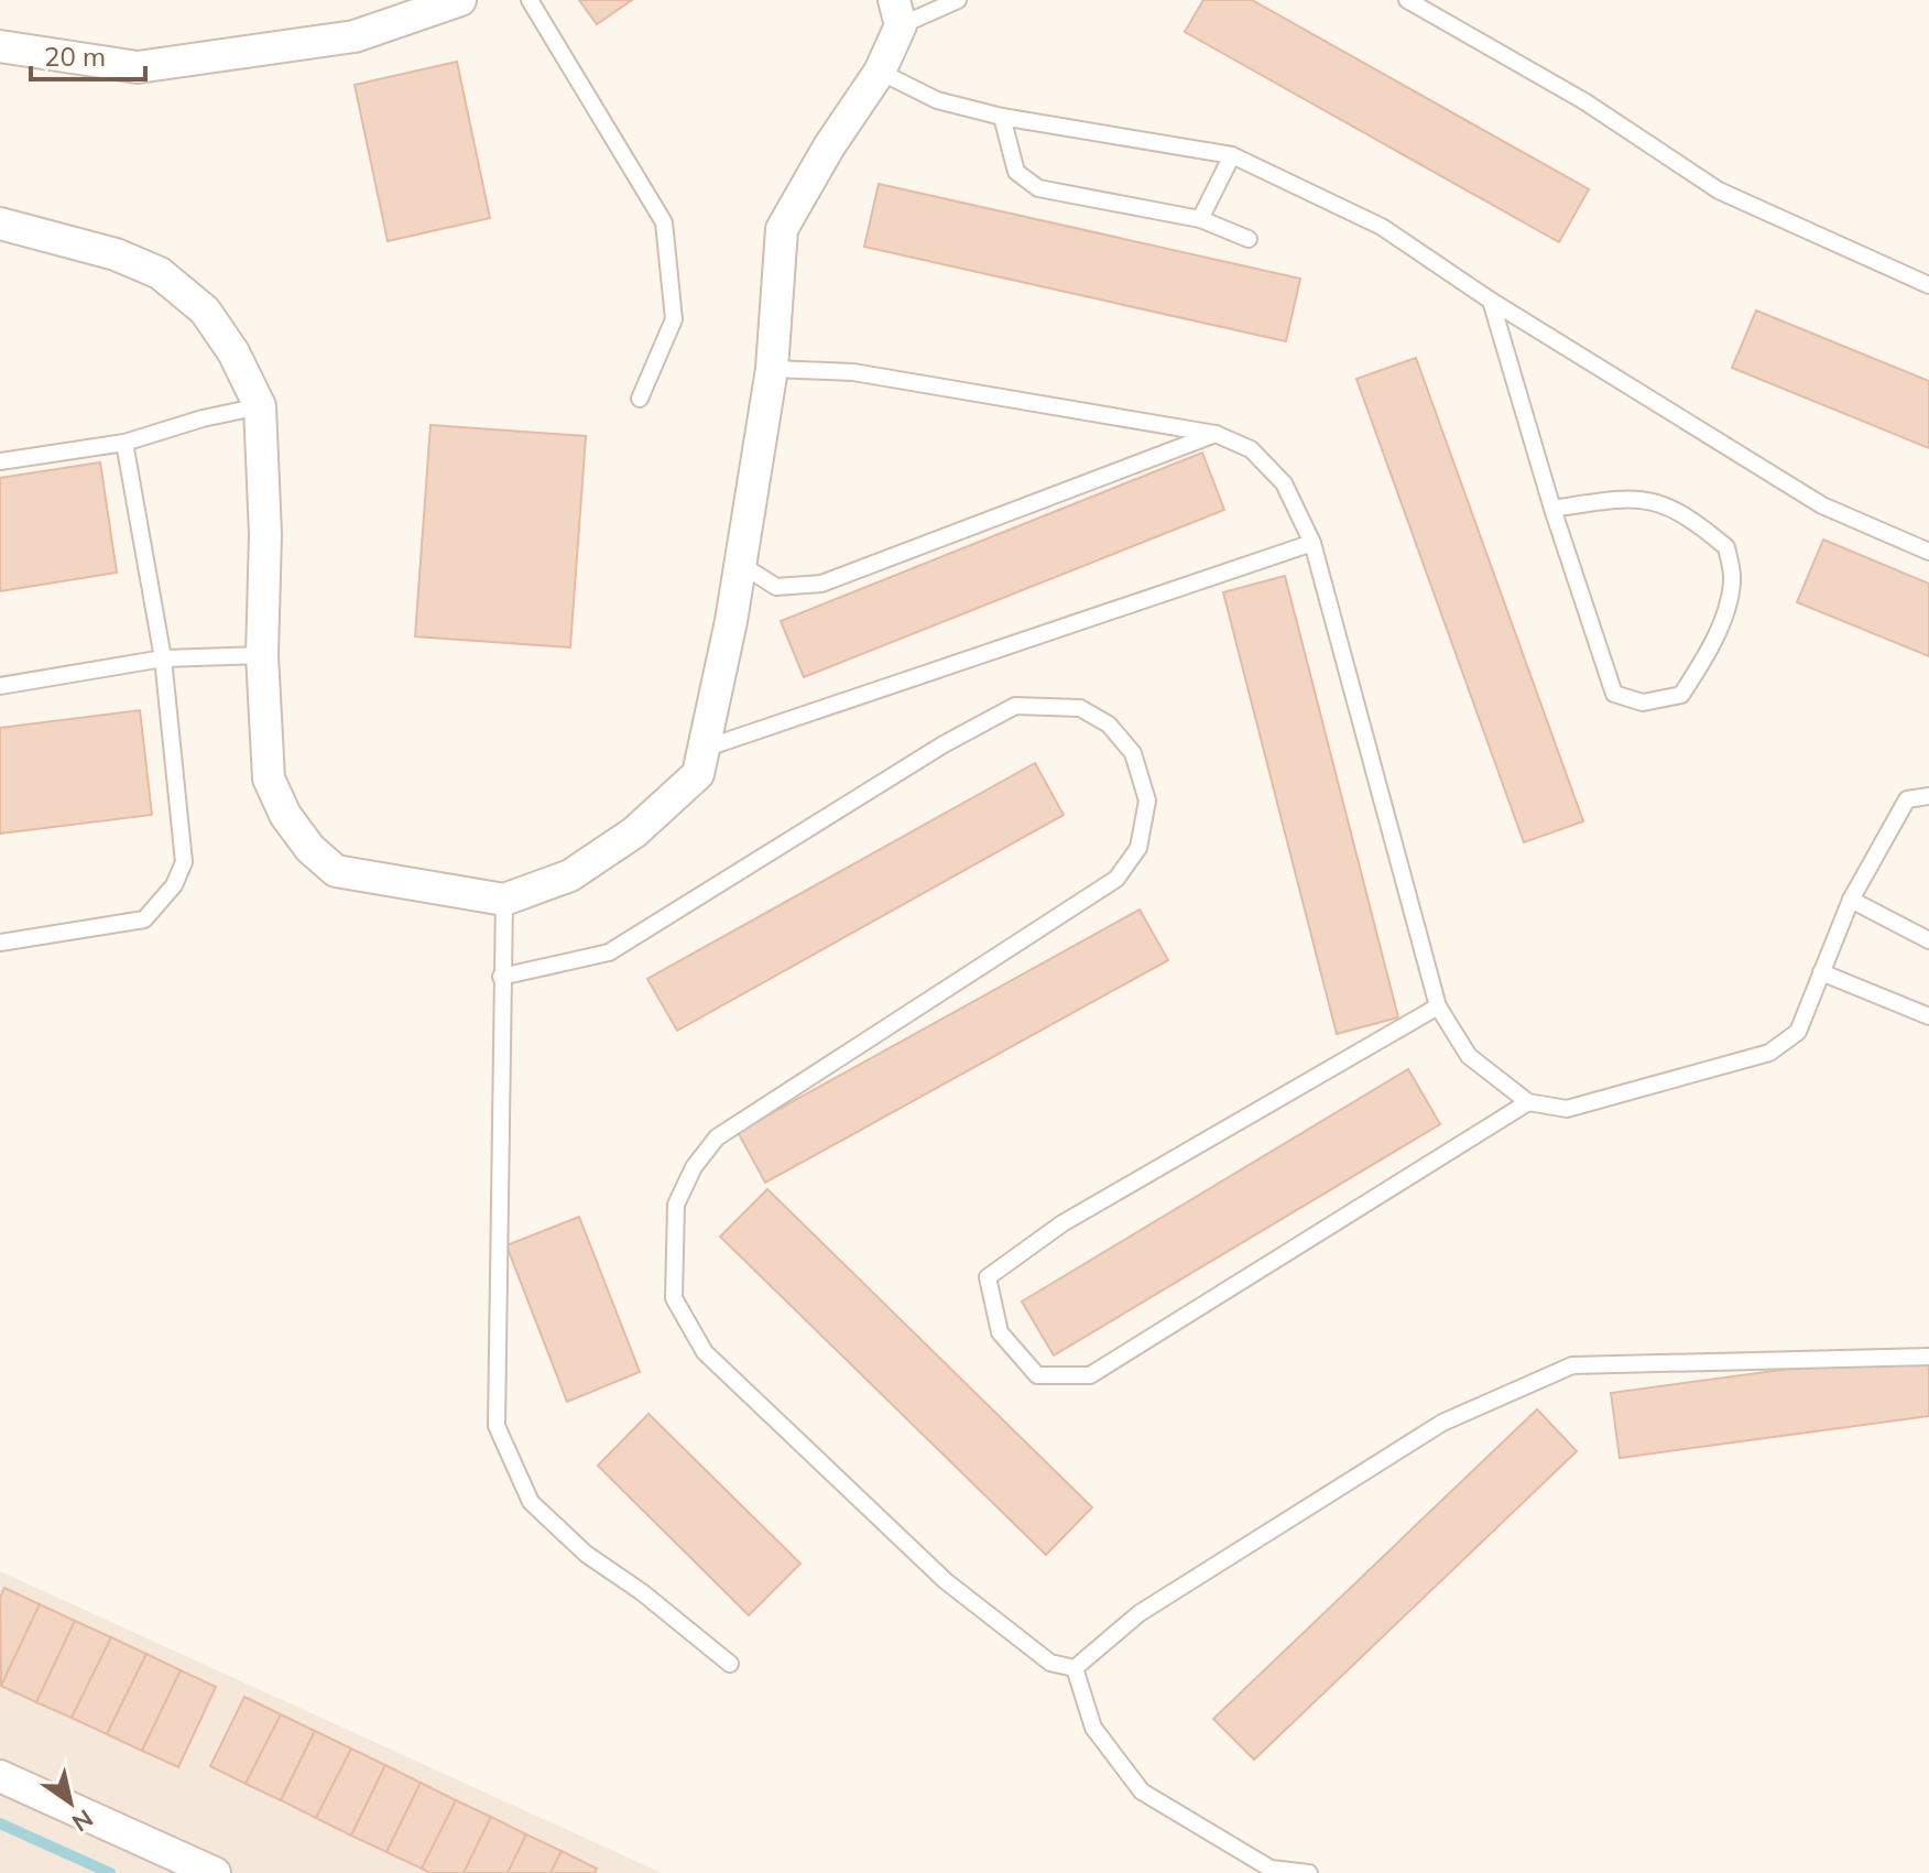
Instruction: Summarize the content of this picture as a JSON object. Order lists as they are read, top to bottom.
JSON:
{
  "scale_bar": "20 m",
  "north": "bottom right"
}
